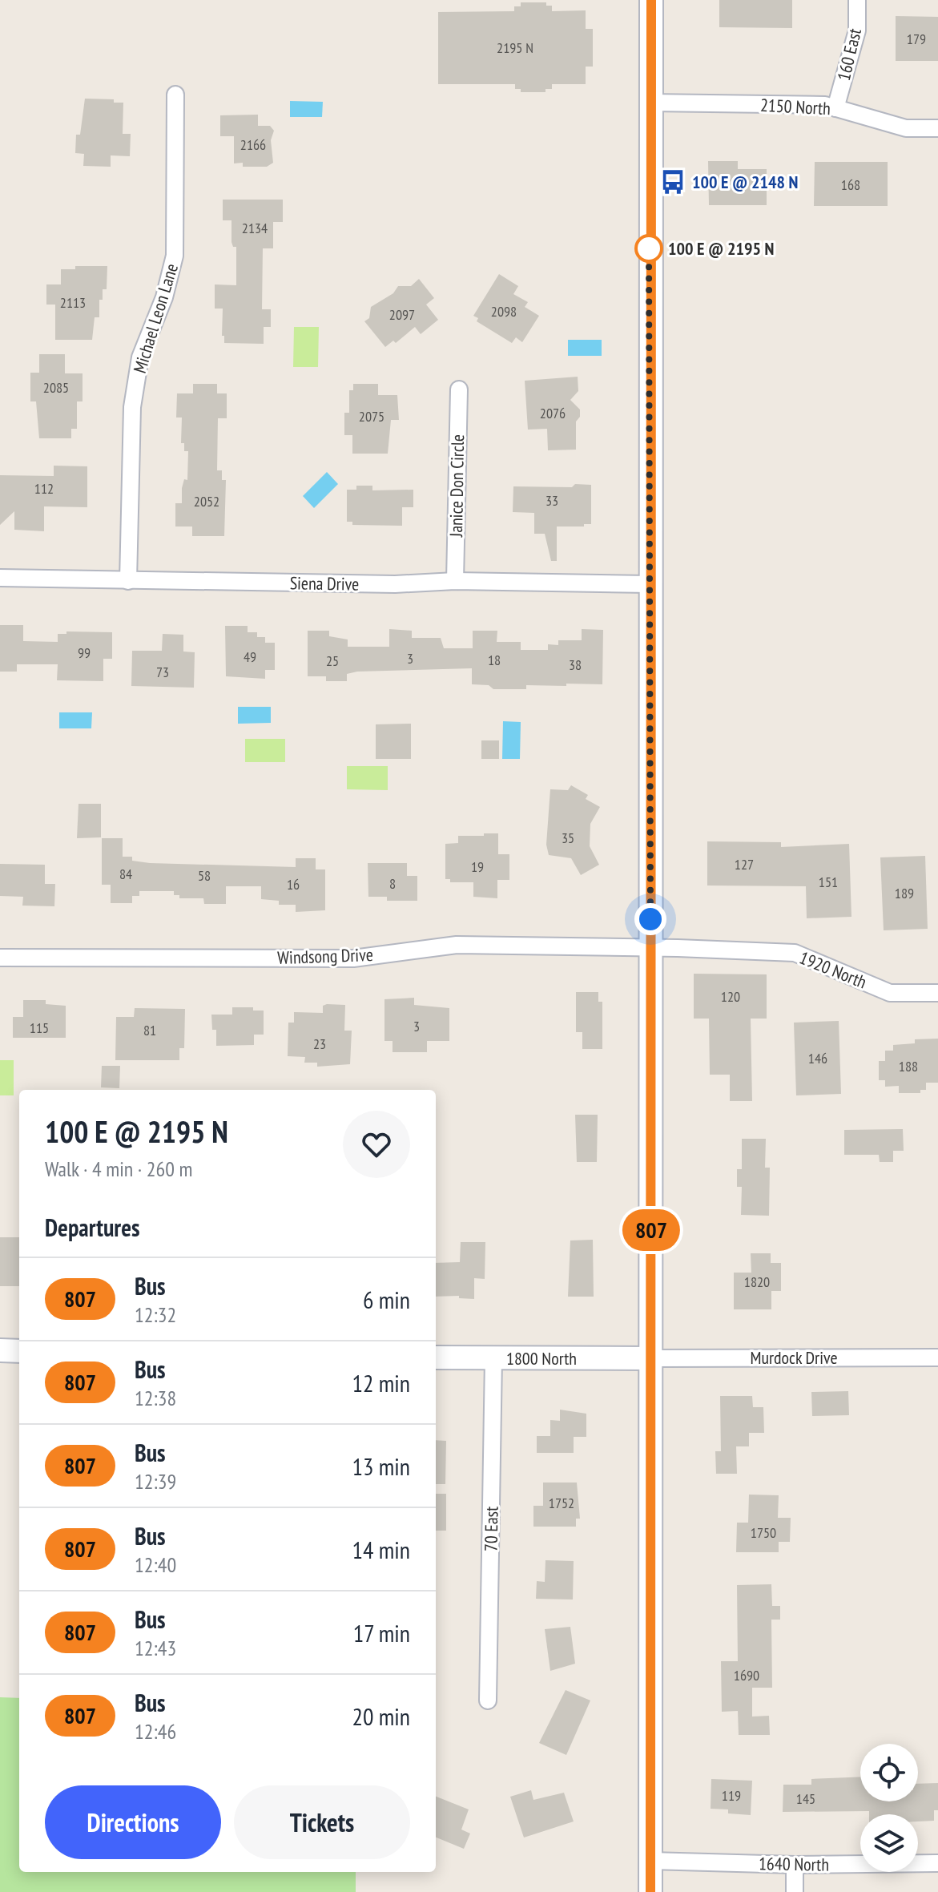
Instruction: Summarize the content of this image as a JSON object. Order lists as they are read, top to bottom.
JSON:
{
  "streets": {
    "main road": ["1800 North"],
    "street": [
      "160 East",
      "2150 North",
      "Michael Leon Lane",
      "Janice Don Circle",
      "Siena Drive",
      "Windsong Drive",
      "1920 North",
      "Murdock Drive",
      "70 East",
      "1640 North"
    ]
  },
  "crossings": [
    ["160 East", "2150 North"],
    ["Michael Leon Lane", "Siena Drive"],
    ["Janice Don Circle", "Siena Drive"],
    ["Windsong Drive", "1920 North"],
    ["Murdock Drive", "1800 North"],
    ["1800 North", "70 East"]
  ],
  "places": {
    "bus stop": ["100 E @ 2148 N"],
    "other": ["100 E @ 2195 N"]
  },
  "lines": ["bus line 807"],
  "house_numbers": [
    "179",
    "2195 N",
    "2166",
    "168",
    "2134",
    "2113",
    "2098",
    "2097",
    "2085",
    "2076",
    "2075",
    "112",
    "33",
    "2052",
    "99",
    "49",
    "3",
    "18",
    "25",
    "38",
    "73",
    "35",
    "127",
    "19",
    "84",
    "58",
    "151",
    "8",
    "16",
    "189",
    "120",
    "3",
    "115",
    "81",
    "23",
    "146",
    "188",
    "1820",
    "1752",
    "1750",
    "1690",
    "119",
    "145"
  ],
  "page": {
    "on_map": "807",
    "heading": [
      ["100 E @ 2195 N", "Walk · 4 min · 260 m"],
      "Departures"
    ],
    "list": [
      {
        "mark": "807",
        "name": "Bus",
        "note": "12:32",
        "value": "6 min"
      },
      {
        "mark": "807",
        "name": "Bus",
        "note": "12:38",
        "value": "12 min"
      },
      {
        "mark": "807",
        "name": "Bus",
        "note": "12:39",
        "value": "13 min"
      },
      {
        "mark": "807",
        "name": "Bus",
        "note": "12:40",
        "value": "14 min"
      },
      {
        "mark": "807",
        "name": "Bus",
        "note": "12:43",
        "value": "17 min"
      },
      {
        "mark": "807",
        "name": "Bus",
        "note": "12:46",
        "value": "20 min"
      }
    ],
    "buttons": ["Directions", "Tickets"]
  }
}
